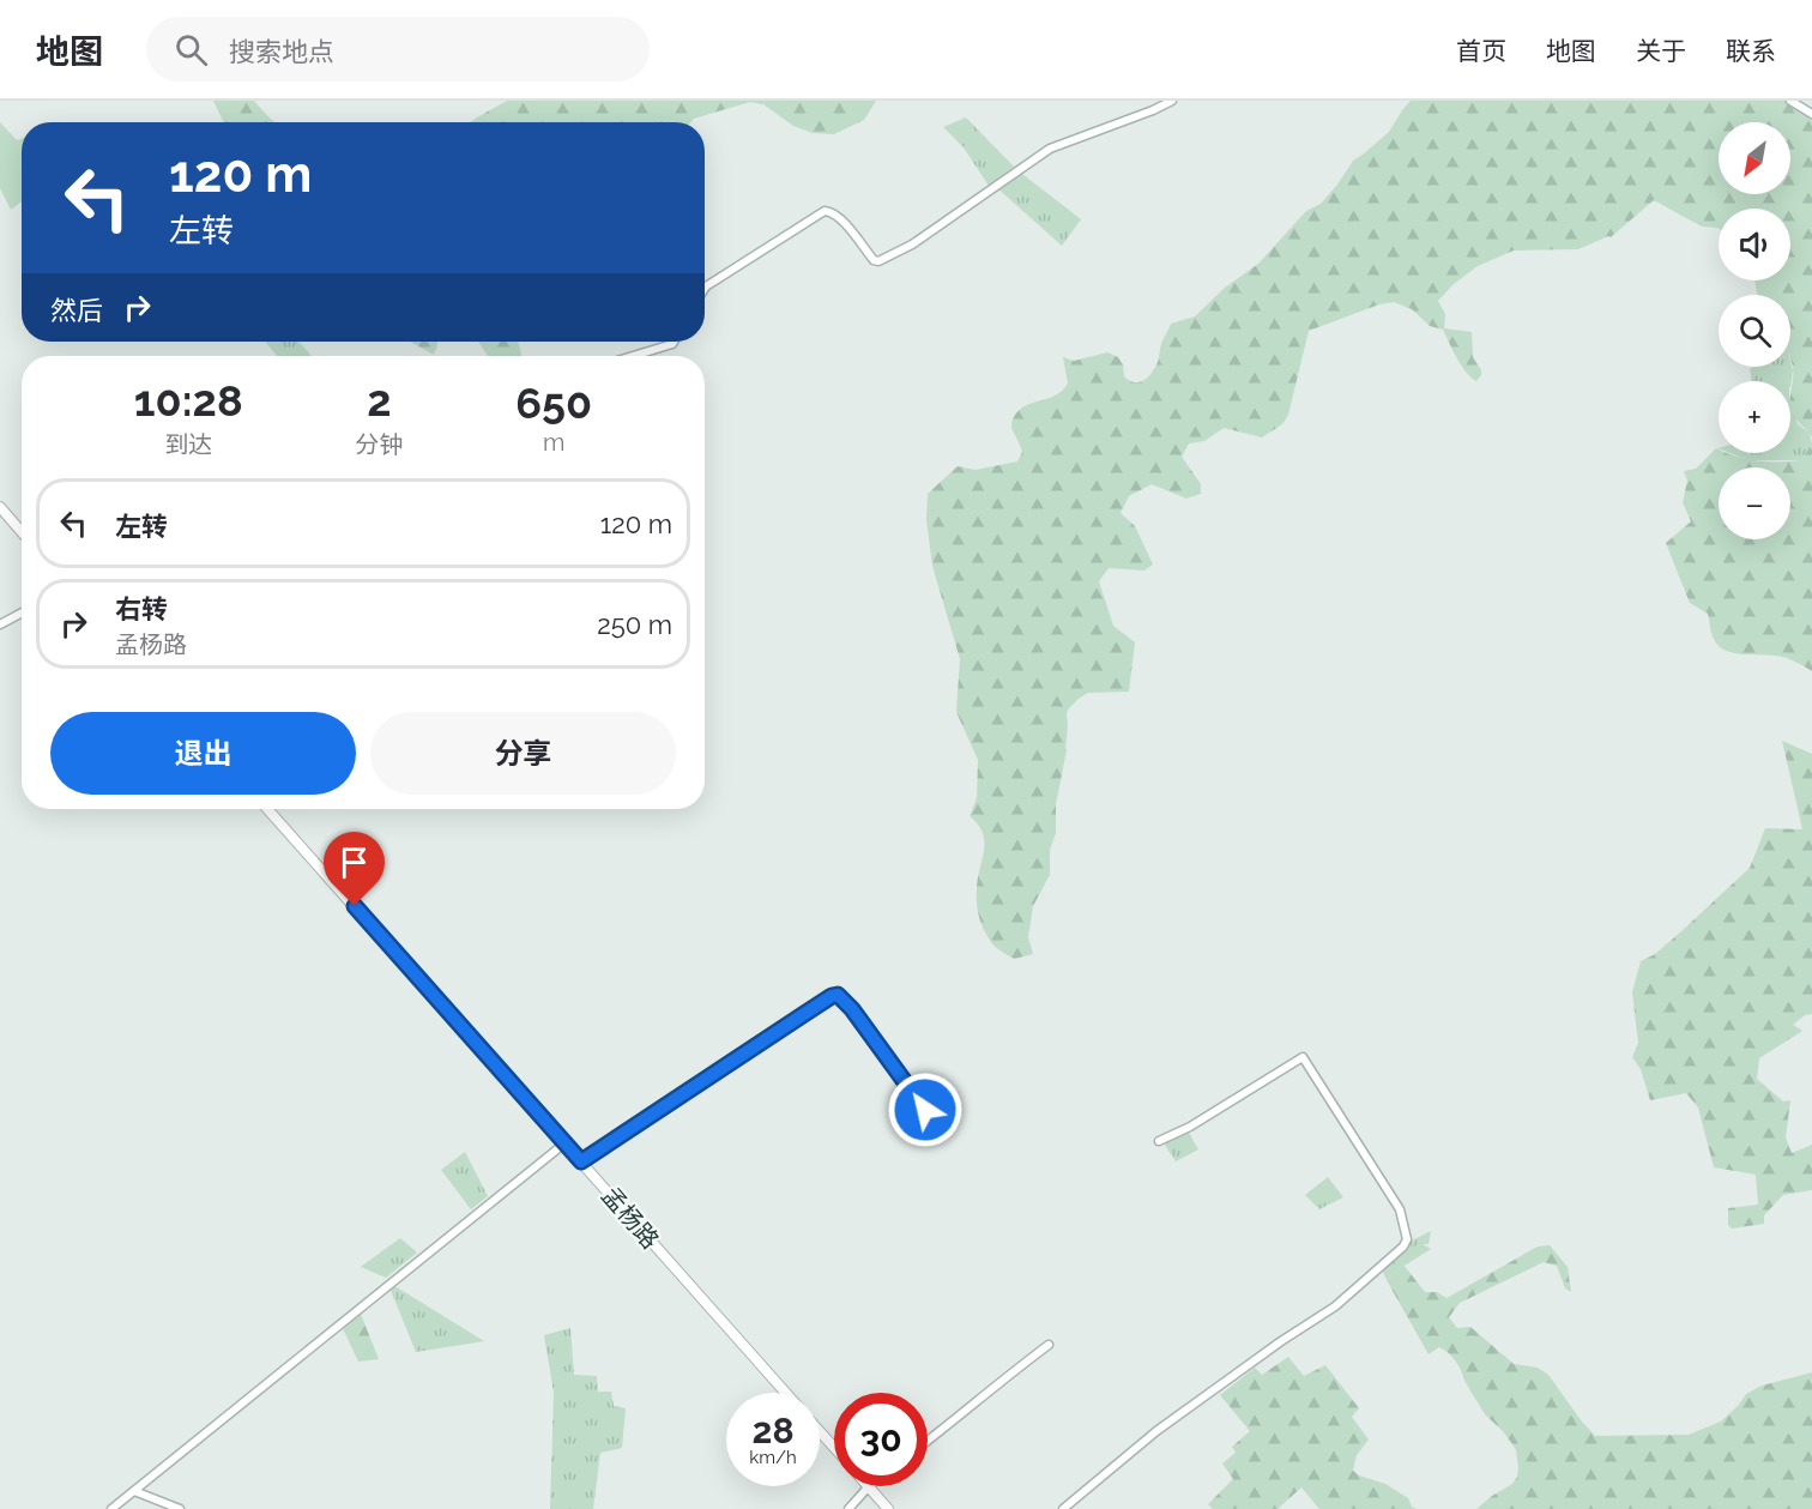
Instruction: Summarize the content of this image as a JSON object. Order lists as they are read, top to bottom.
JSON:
{
  "streets": {
    "street": ["孟杨路"]
  },
  "north": "bottom left",
  "page": {
    "header": "地图",
    "search": "搜索地点",
    "nav": [
      "首页",
      "地图",
      "关于",
      "联系"
    ],
    "map_buttons": ["+", "−"],
    "turn": ["120 m", "左转"],
    "then": "然后",
    "eta": [
      "10:28",
      "到达",
      "2",
      "分钟",
      "650",
      "m"
    ],
    "list": [
      {
        "name": "左转",
        "value": "120 m"
      },
      {
        "name": "右转",
        "note": "孟杨路",
        "value": "250 m"
      }
    ],
    "buttons": ["退出", "分享"],
    "speed": "28 km/h",
    "limit": "30"
  }
}
